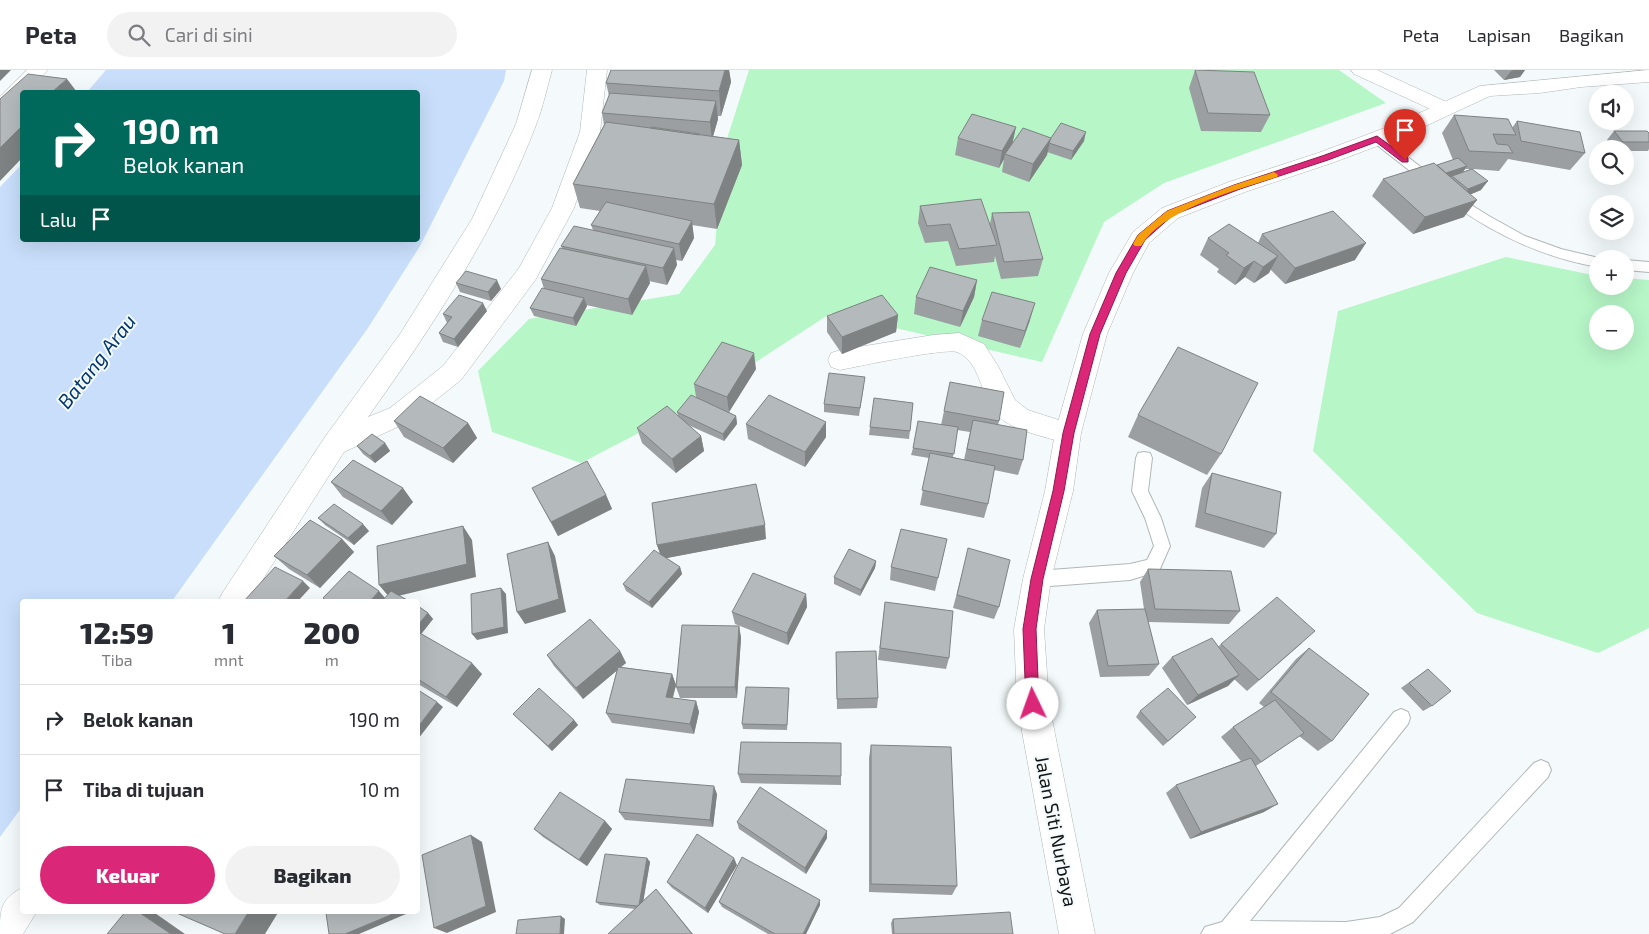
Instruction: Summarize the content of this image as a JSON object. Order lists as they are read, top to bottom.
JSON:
{
  "streets": {
    "street": ["Jalan Siti Nurbaya"]
  },
  "water": ["Batang Arau"],
  "page": {
    "header": "Peta",
    "search": "Cari di sini",
    "nav": ["Peta", "Lapisan", "Bagikan"],
    "map_buttons": ["+", "−"],
    "turn": ["190 m", "Belok kanan"],
    "then": "Lalu",
    "eta": [
      "12:59",
      "Tiba",
      "1",
      "mnt",
      "200",
      "m"
    ],
    "list": [
      {
        "name": "Belok kanan",
        "value": "190 m"
      },
      {
        "name": "Tiba di tujuan",
        "value": "10 m"
      }
    ],
    "buttons": ["Keluar", "Bagikan"]
  }
}
